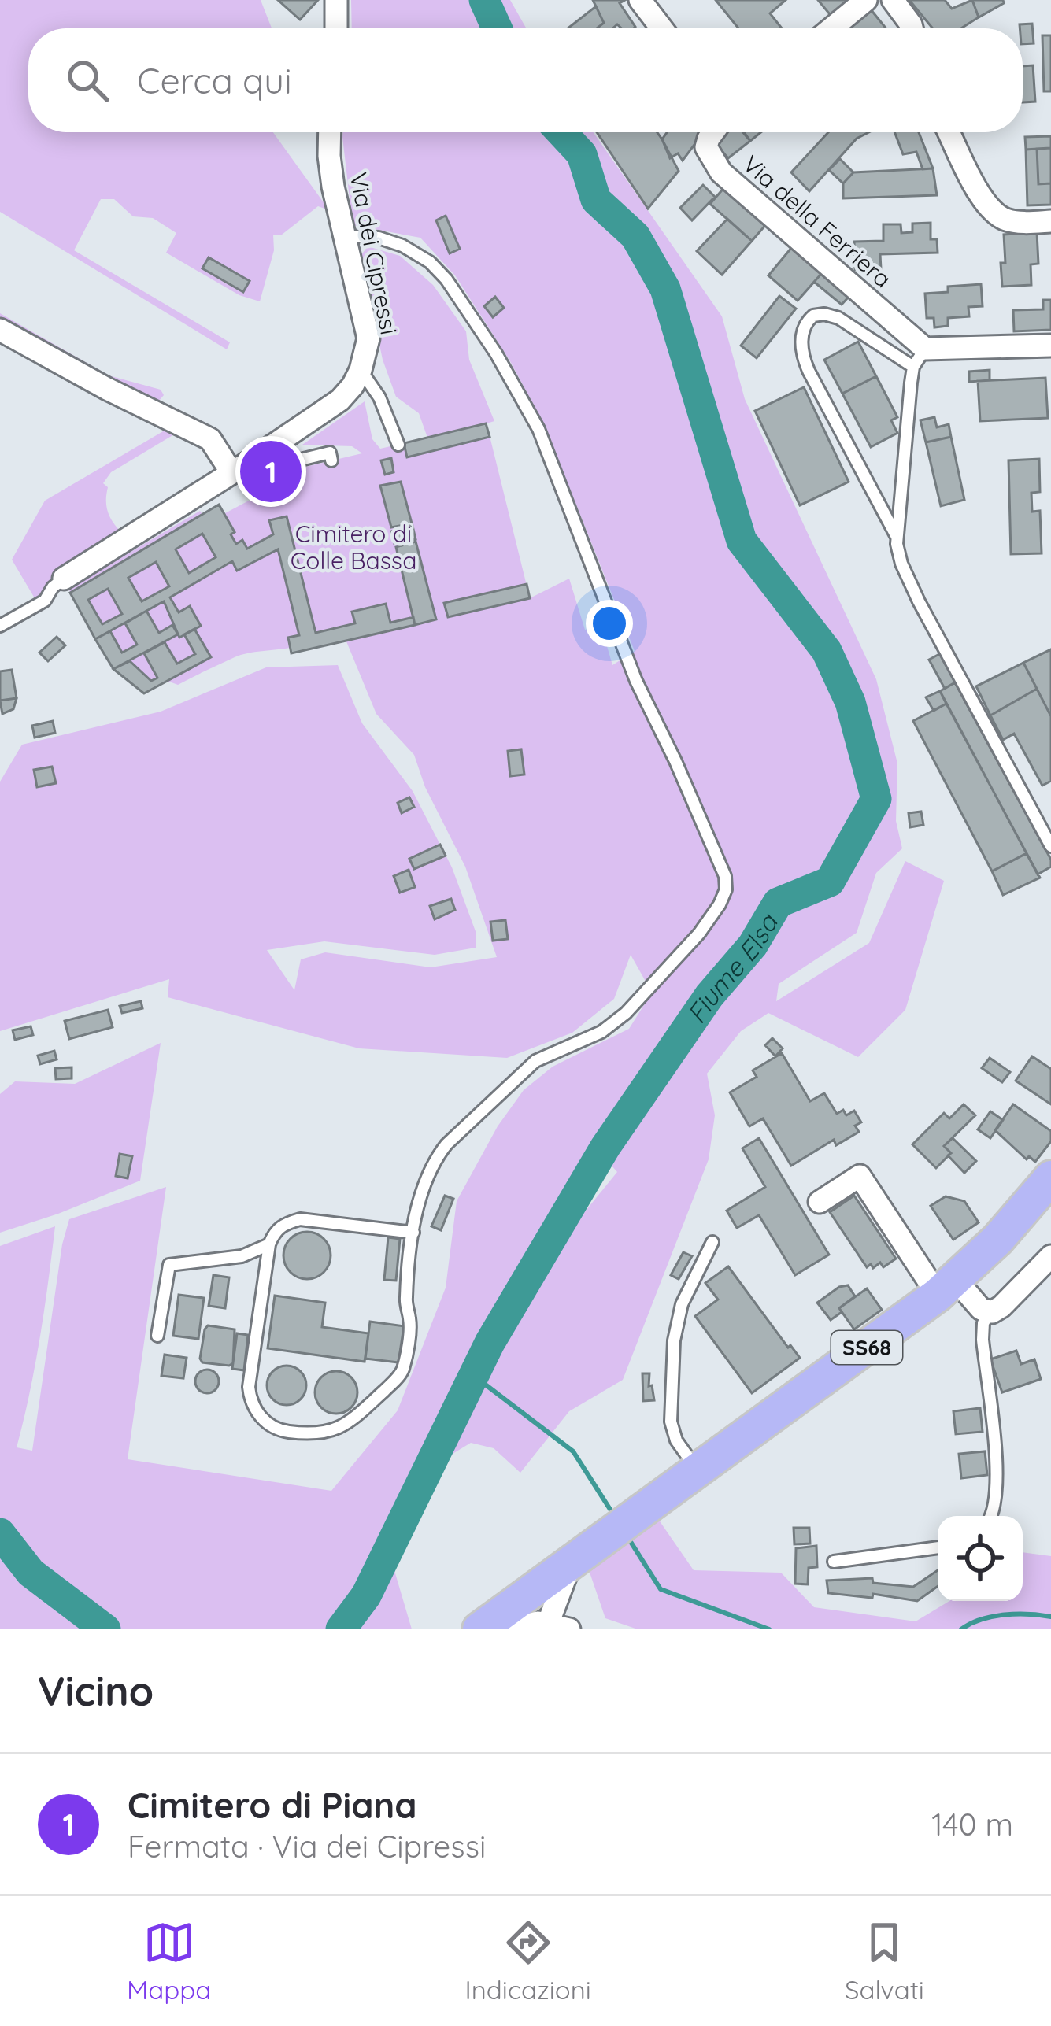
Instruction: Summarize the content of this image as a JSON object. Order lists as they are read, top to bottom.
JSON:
{
  "streets": {
    "main road": ["SS68"],
    "street": ["Via della Ferriera", "Via dei Cipressi"]
  },
  "water": ["Fiume Elsa"],
  "parks": ["Cimitero di Colle Bassa"],
  "page": {
    "search": "Cerca qui",
    "pins": "1",
    "heading": "Vicino",
    "list": [
      {
        "mark": "1",
        "name": "Cimitero di Piana",
        "note": "Fermata · Via dei Cipressi",
        "value": "140 m"
      }
    ],
    "nav": ["Mappa", "Indicazioni", "Salvati"]
  }
}
